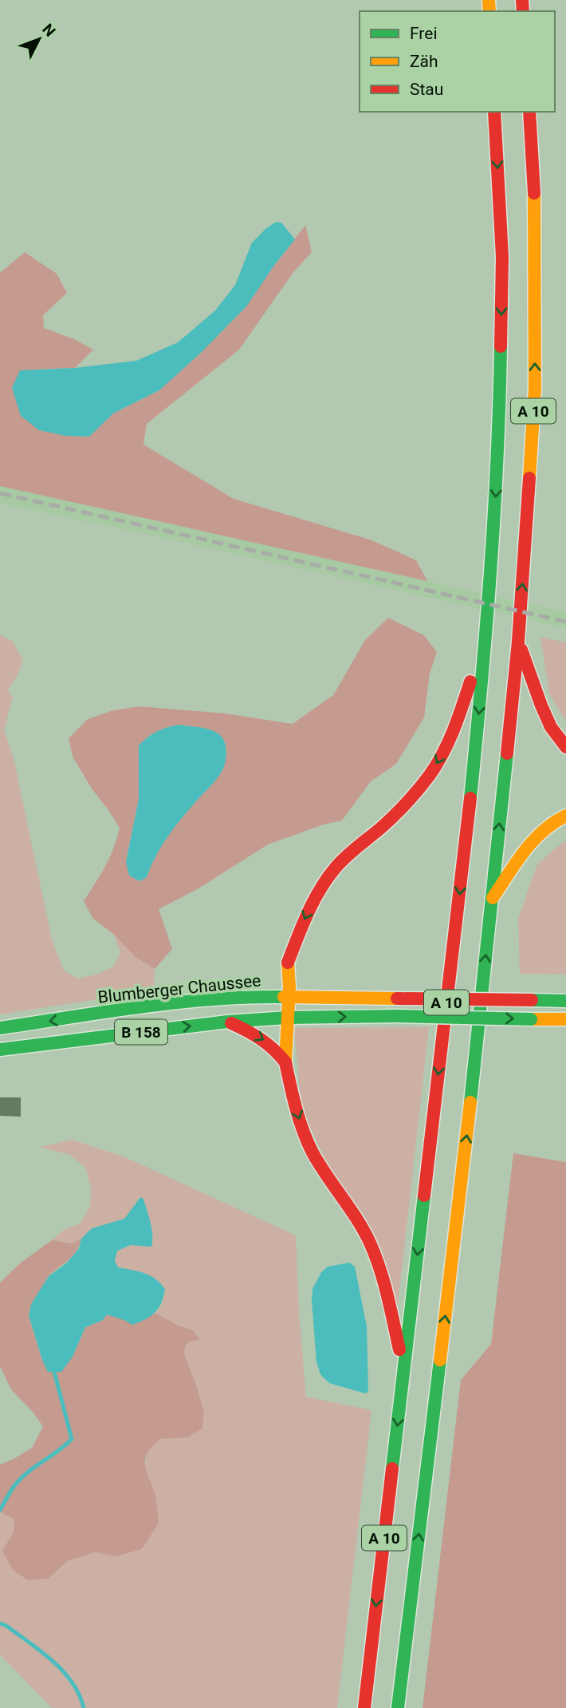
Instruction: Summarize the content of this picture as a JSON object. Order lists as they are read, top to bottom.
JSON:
{
  "streets": {
    "main road": ["A 10", "Blumberger Chaussee", "B 158"]
  },
  "legend": ["Frei", "Zäh", "Stau"],
  "north": "top right"
}
